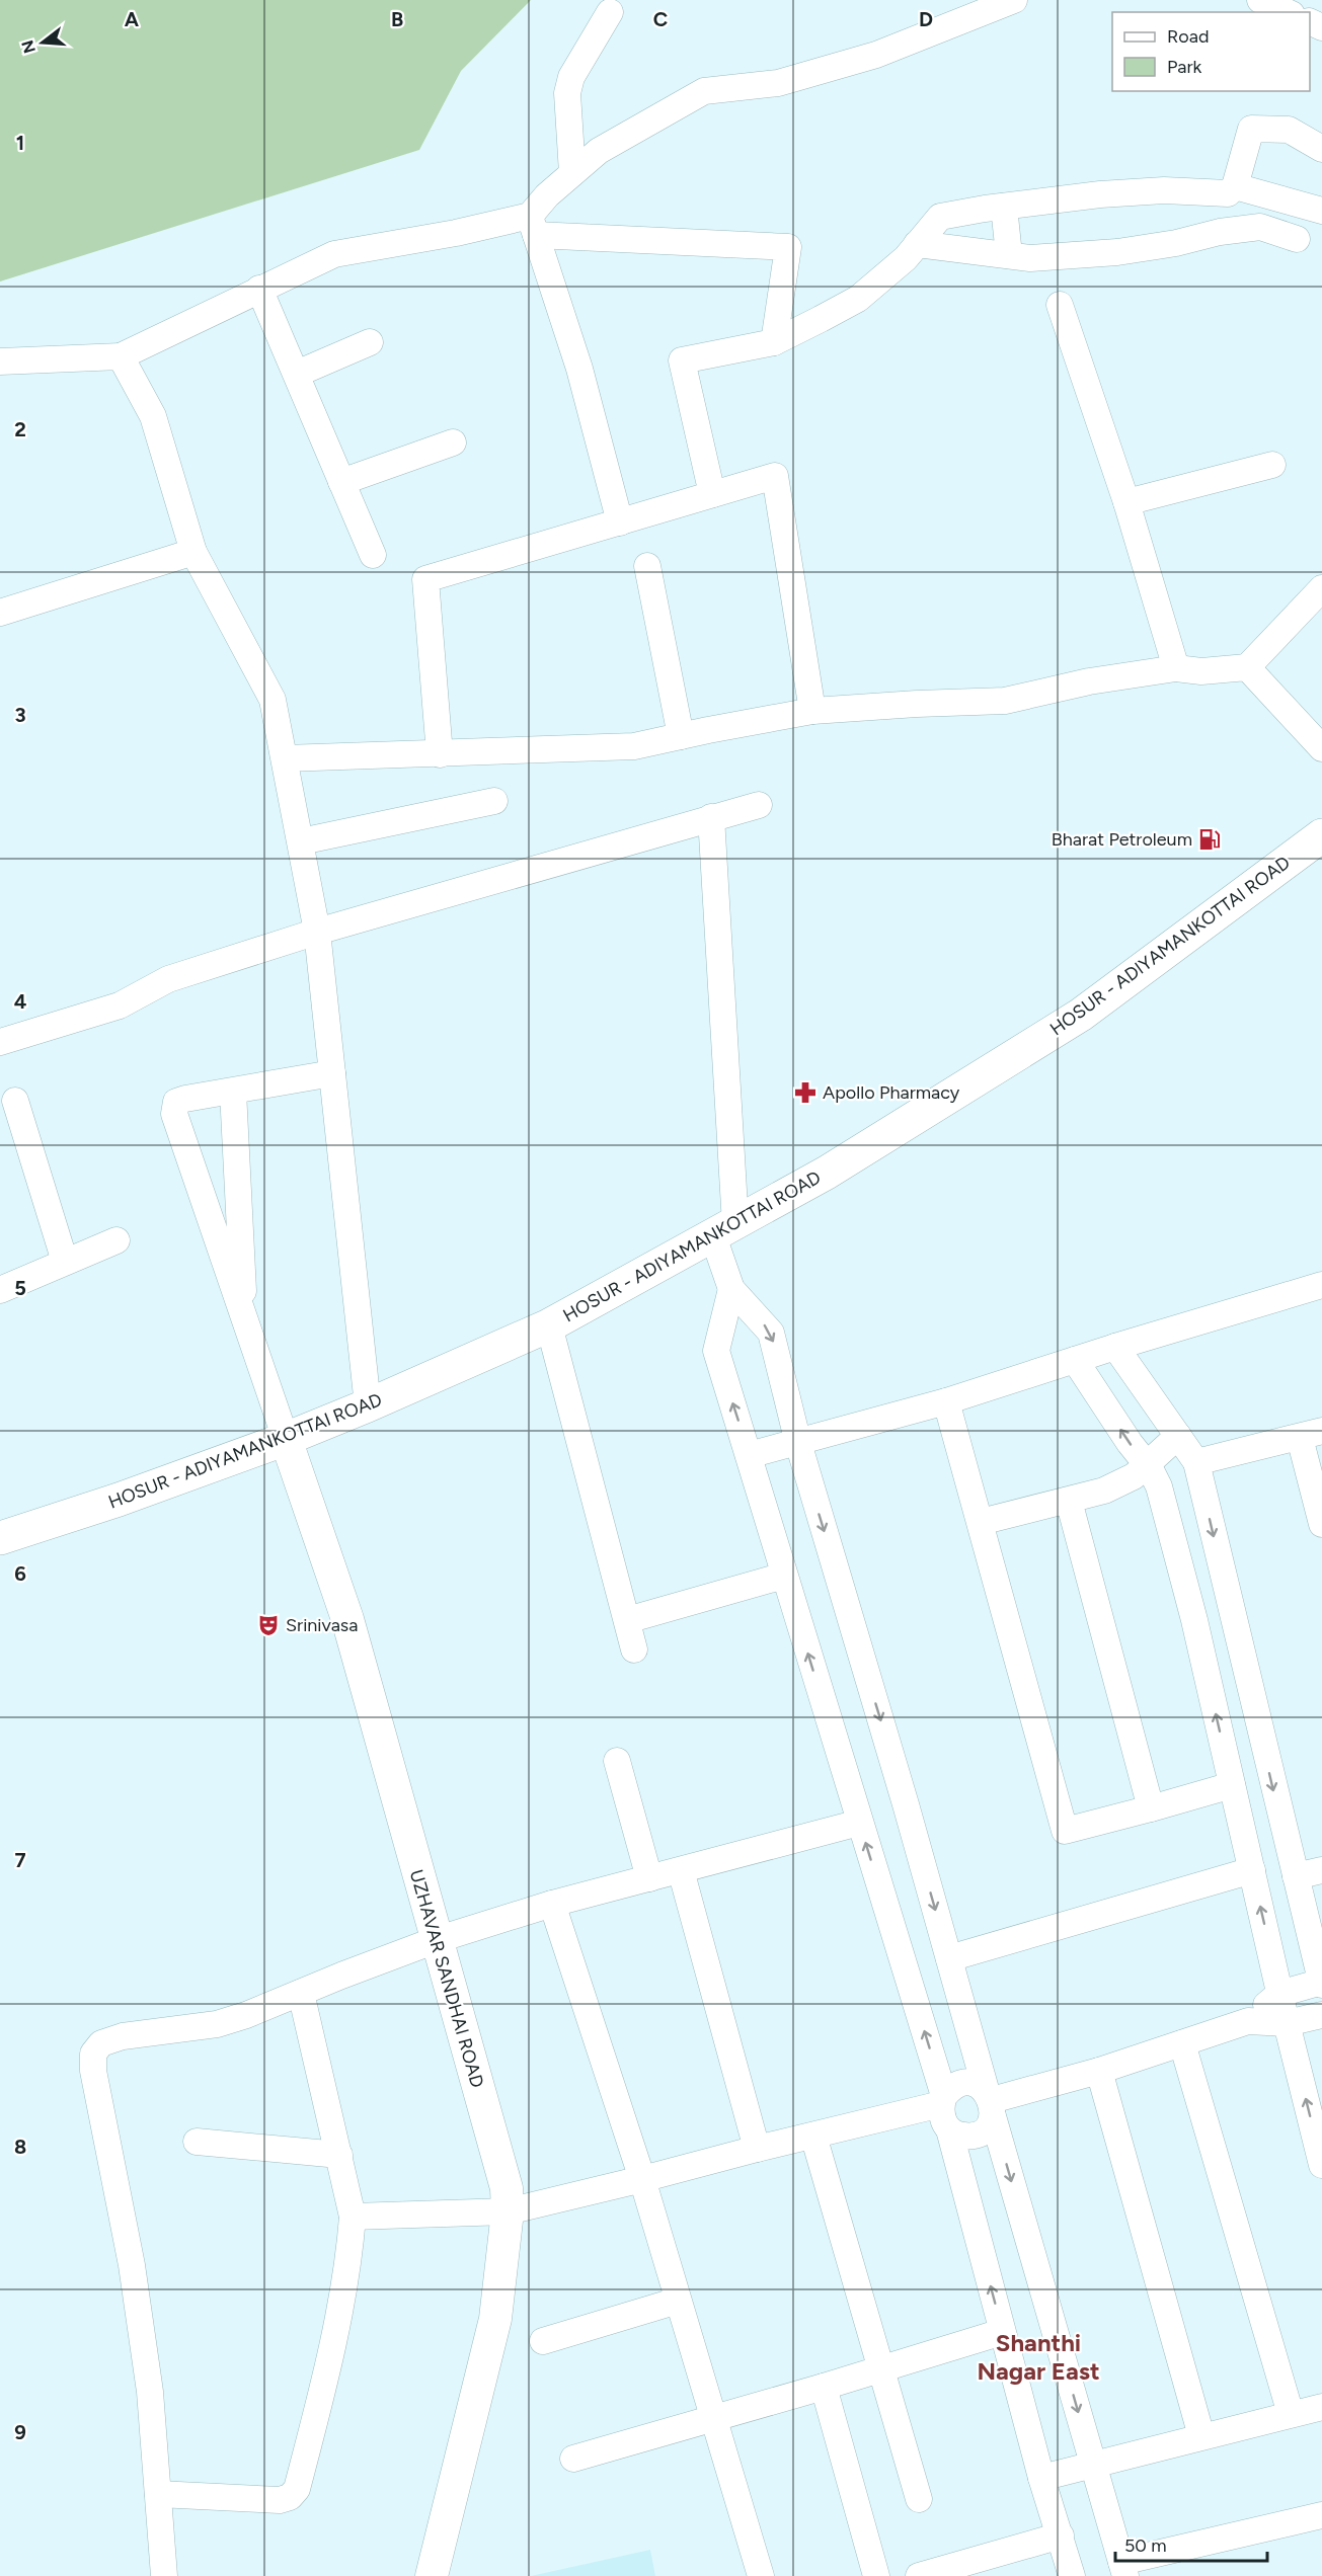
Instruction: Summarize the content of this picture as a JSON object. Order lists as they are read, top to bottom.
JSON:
{
  "streets": {
    "highway": ["HOSUR - ADIYAMANKOTTAI ROAD"],
    "main road": ["UZHAVAR SANDHAI ROAD"]
  },
  "crossings": [
    ["HOSUR - ADIYAMANKOTTAI ROAD", "UZHAVAR SANDHAI ROAD"]
  ],
  "districts": ["Shanthi Nagar East"],
  "places": {
    "fuel station": ["Bharat Petroleum"],
    "pharmacy": ["Apollo Pharmacy"],
    "theatre": ["Srinivasa"]
  },
  "legend": ["Road", "Park"],
  "scale_bar": "50 m",
  "north": "left",
  "grid": {
    "columns": [
      "A",
      "B",
      "C",
      "D"
    ],
    "rows": [
      "1",
      "2",
      "3",
      "4",
      "5",
      "6",
      "7",
      "8",
      "9"
    ]
  }
}
